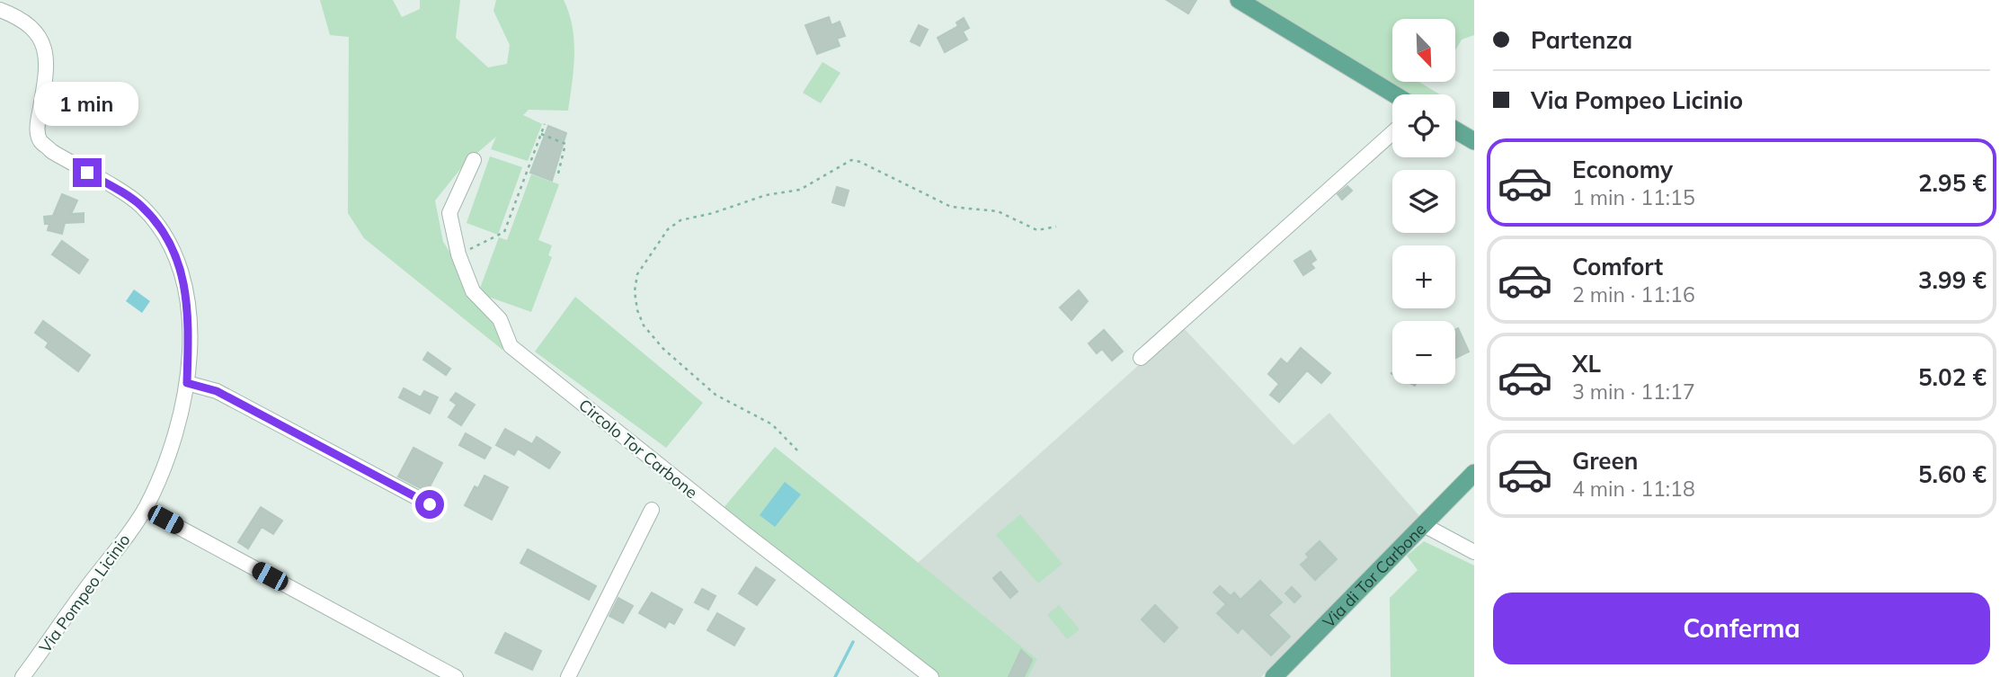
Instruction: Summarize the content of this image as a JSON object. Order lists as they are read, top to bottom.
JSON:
{
  "streets": {
    "main road": ["Via di Tor Carbone"],
    "street": ["Circolo Tor Carbone", "Via Pompeo Licinio"]
  },
  "north": "bottom right",
  "page": {
    "banner": ["Partenza", "Via Pompeo Licinio"],
    "map_buttons": ["+", "−"],
    "bubble": "1 min",
    "list": [
      {
        "name": "Economy",
        "note": "1 min · 11:15",
        "value": "2.95 €"
      },
      {
        "name": "Comfort",
        "note": "2 min · 11:16",
        "value": "3.99 €"
      },
      {
        "name": "XL",
        "note": "3 min · 11:17",
        "value": "5.02 €"
      },
      {
        "name": "Green",
        "note": "4 min · 11:18",
        "value": "5.60 €"
      }
    ],
    "buttons": "Conferma"
  }
}
